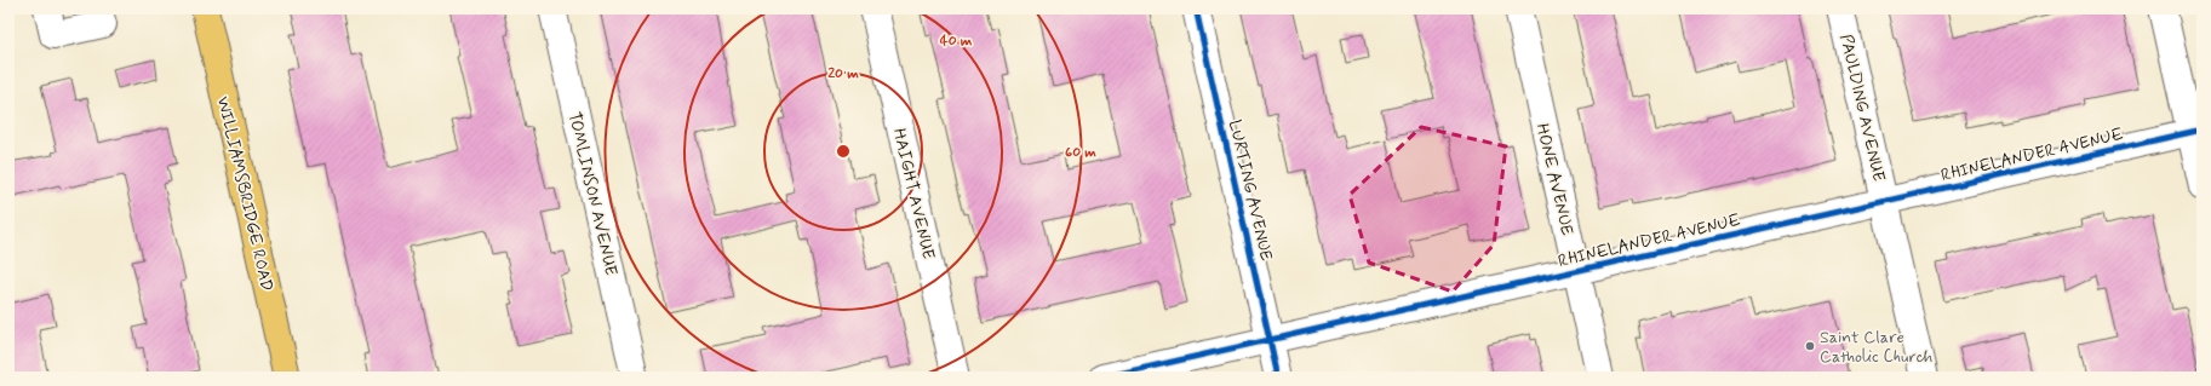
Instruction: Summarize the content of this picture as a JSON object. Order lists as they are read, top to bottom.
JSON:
{
  "streets": {
    "main road": ["WILLIAMSBRIDGE ROAD"],
    "street": [
      "PAULDING AVENUE",
      "RHINELANDER AVENUE",
      "HONE AVENUE",
      "LURTING AVENUE",
      "TOMLINSON AVENUE",
      "HAIGHT AVENUE"
    ]
  },
  "crossings": [
    ["PAULDING AVENUE", "RHINELANDER AVENUE"],
    ["RHINELANDER AVENUE", "HONE AVENUE"],
    ["RHINELANDER AVENUE", "LURTING AVENUE"]
  ],
  "places": ["Saint Clare Catholic Church"],
  "rings": ["40 m", "20 m", "60 m"]
}
